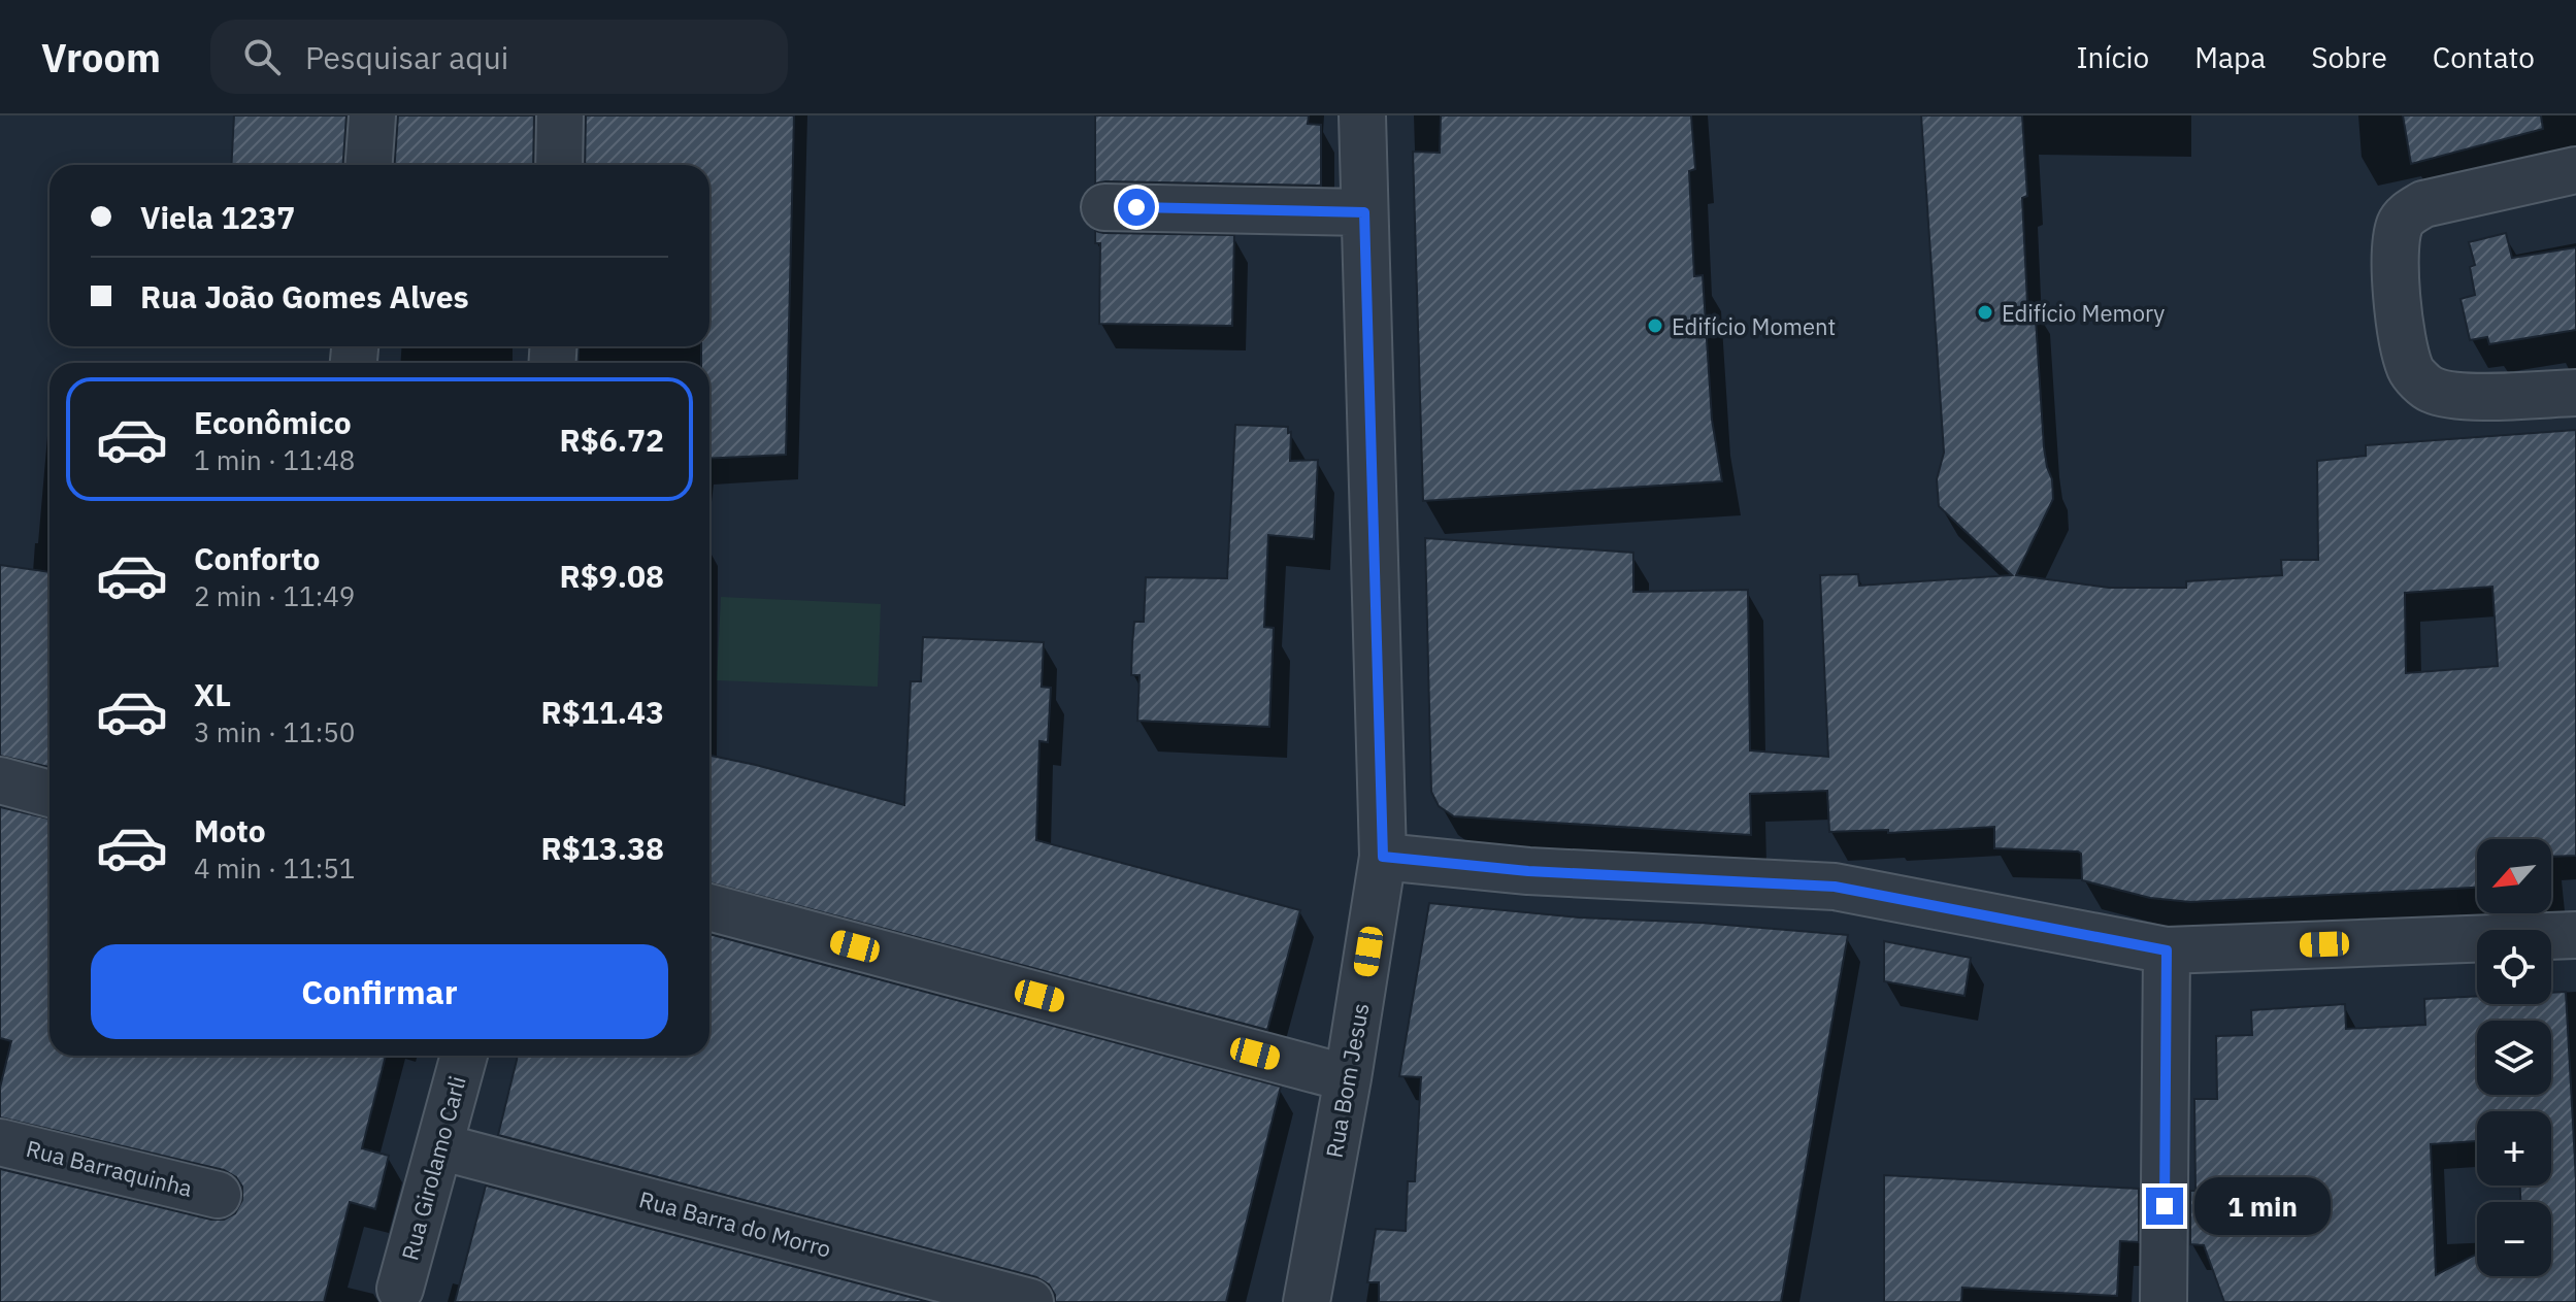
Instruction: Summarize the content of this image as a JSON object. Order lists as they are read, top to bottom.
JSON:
{
  "streets": {
    "street": [
      "Rua Bom Jesus",
      "Rua Barraquinha",
      "Rua Girolamo Carli",
      "Rua Barra do Morro"
    ]
  },
  "crossings": [
    ["Rua Girolamo Carli", "Rua Barra do Morro"]
  ],
  "places": ["Edifício Memory", "Edifício Moment"],
  "north": "bottom left",
  "page": {
    "header": "Vroom",
    "search": "Pesquisar aqui",
    "nav": [
      "Início",
      "Mapa",
      "Sobre",
      "Contato"
    ],
    "banner": ["Viela 1237", "Rua João Gomes Alves"],
    "list": [
      {
        "name": "Econômico",
        "note": "1 min · 11:48",
        "value": "R$6.72"
      },
      {
        "name": "Conforto",
        "note": "2 min · 11:49",
        "value": "R$9.08"
      },
      {
        "name": "XL",
        "note": "3 min · 11:50",
        "value": "R$11.43"
      },
      {
        "name": "Moto",
        "note": "4 min · 11:51",
        "value": "R$13.38"
      }
    ],
    "map_buttons": ["+", "−"],
    "buttons": "Confirmar",
    "bubble": "1 min"
  }
}
